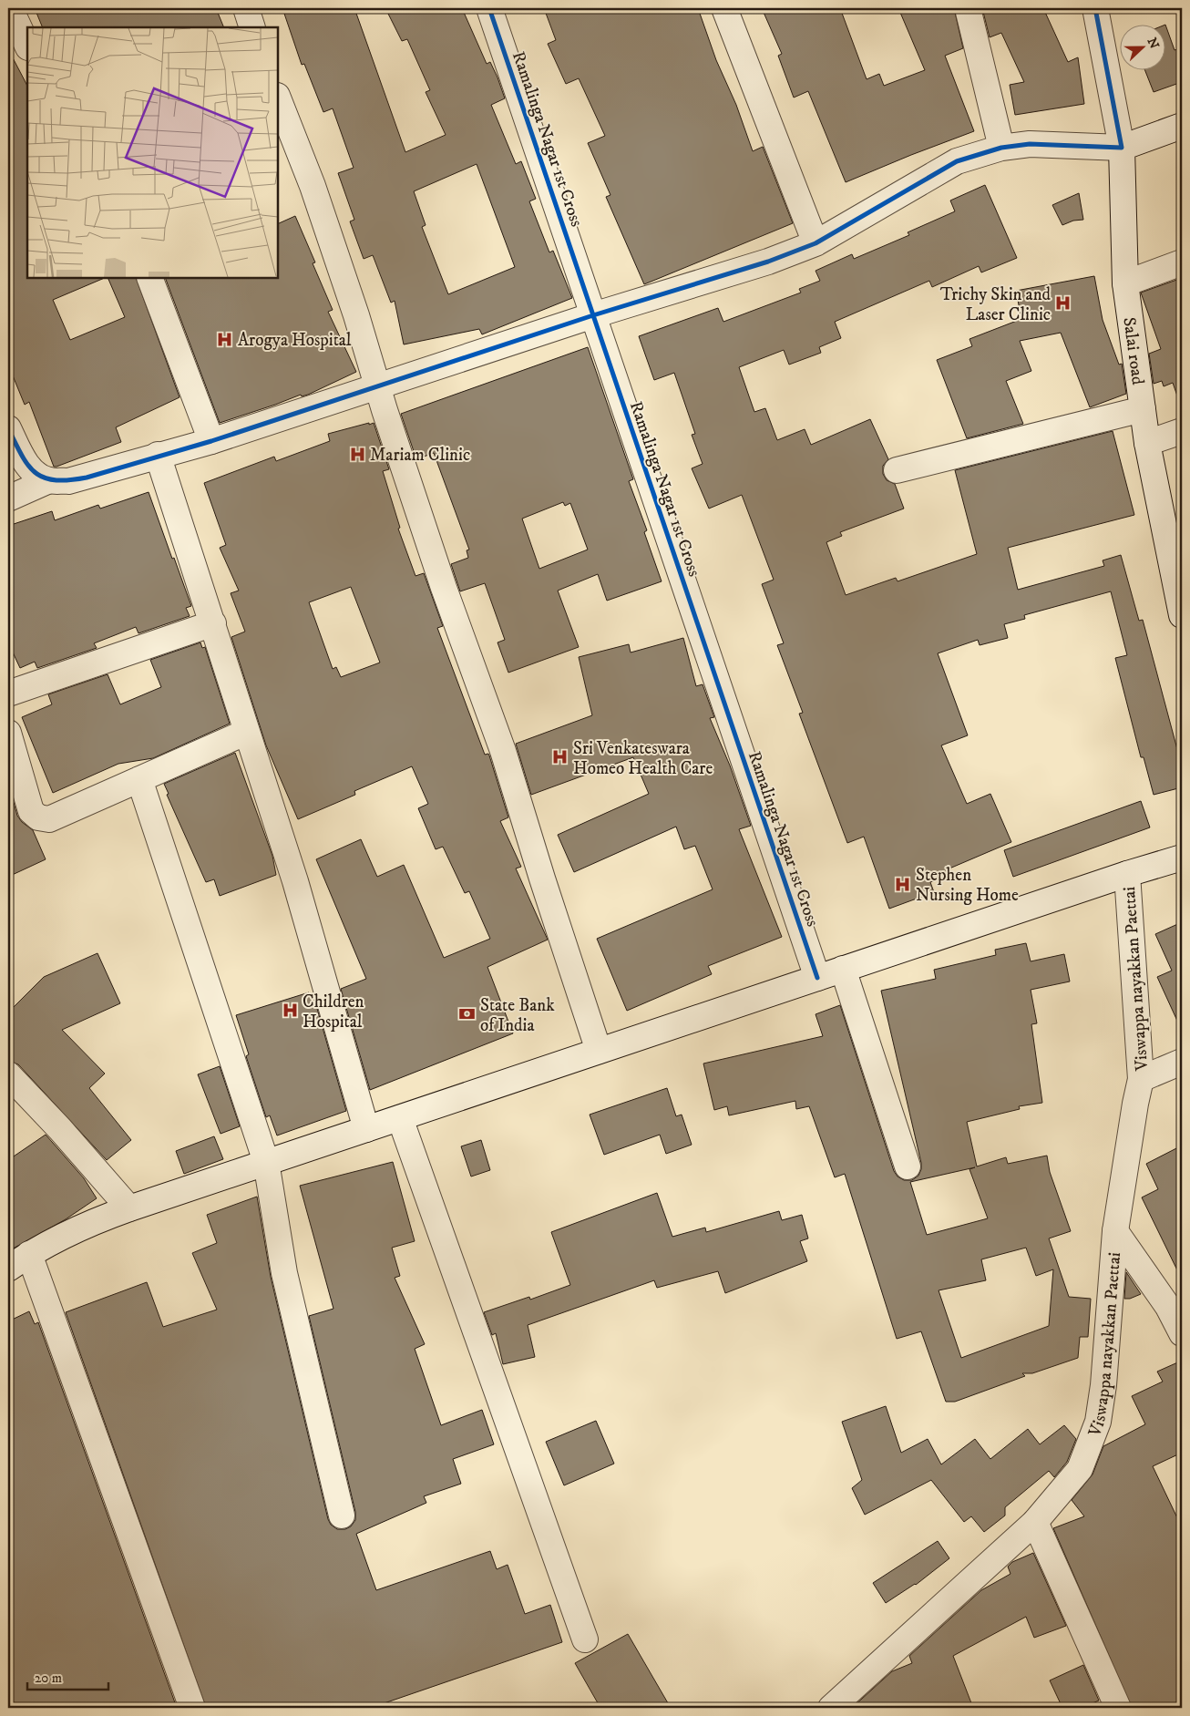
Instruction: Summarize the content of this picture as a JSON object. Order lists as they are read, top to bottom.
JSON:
{
  "streets": {
    "street": ["Ramalinga Nagar 1st Cross", "Salai road", "Viswappa nayakkan Paettai"]
  },
  "places": {
    "hospital": [
      "Trichy Skin and Laser Clinic",
      "Arogya Hospital",
      "Mariam Clinic",
      "Sri Venkateswara Homeo Health Care",
      "Stephen Nursing Home",
      "Children Hospital"
    ],
    "bank": ["State Bank of India"]
  },
  "scale_bar": "20 m",
  "north": "right"
}
